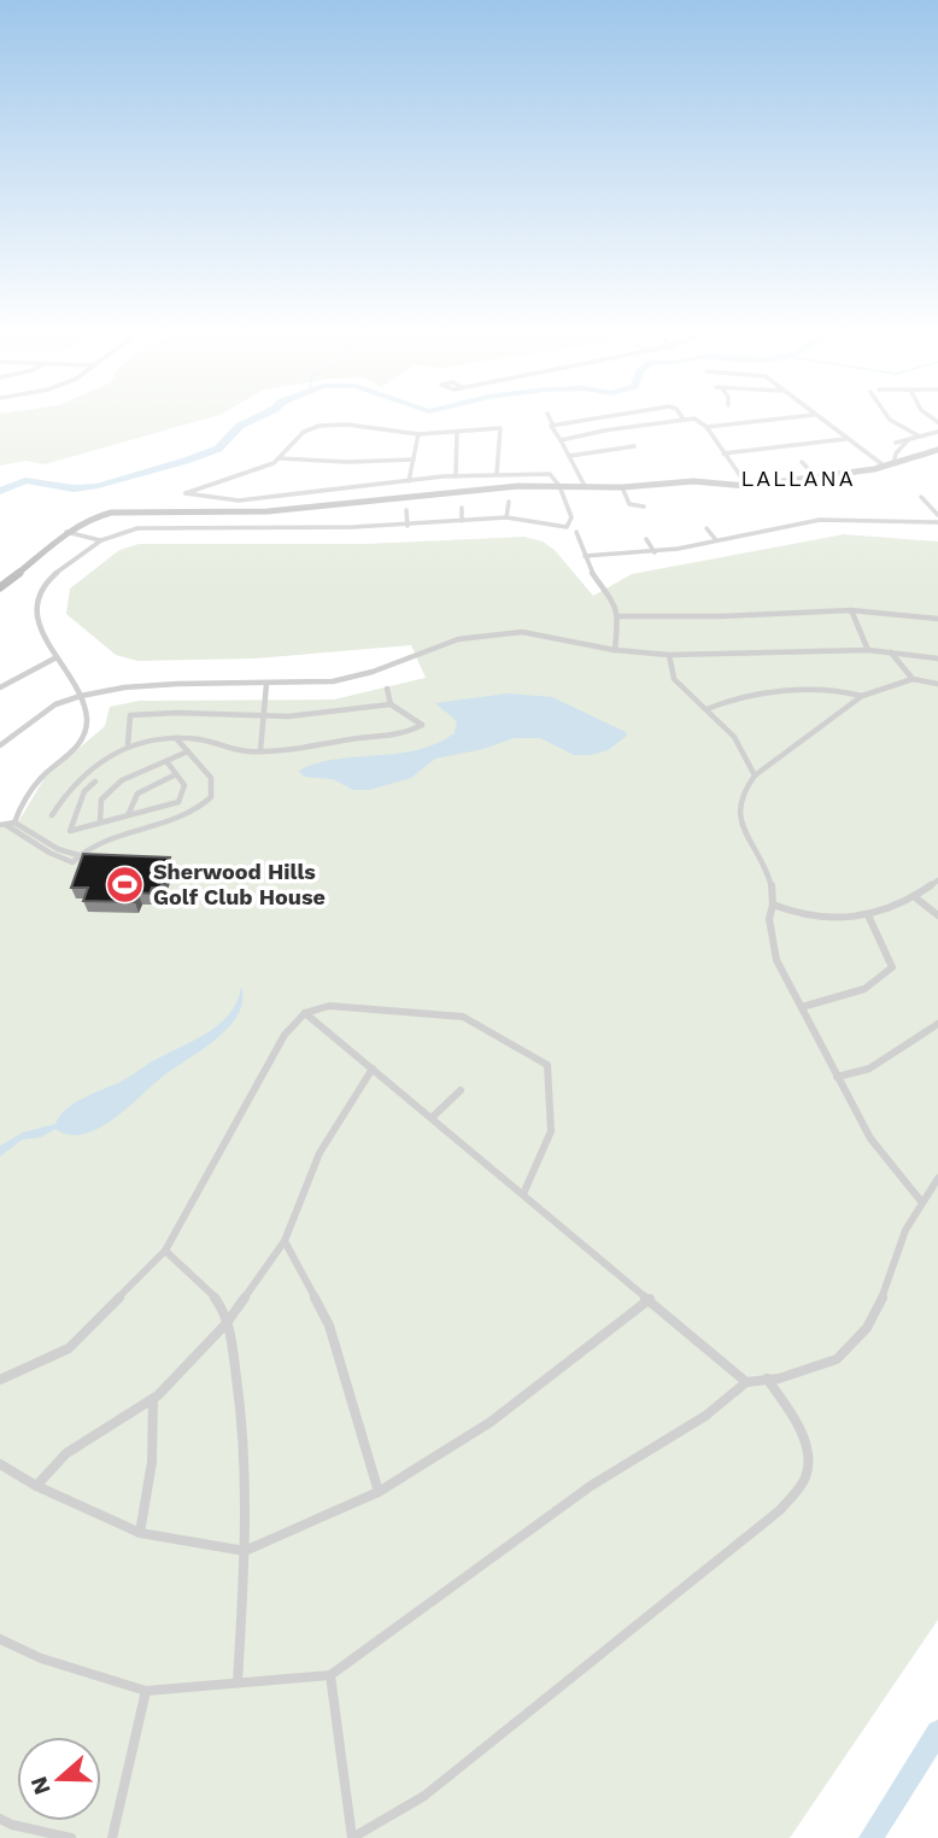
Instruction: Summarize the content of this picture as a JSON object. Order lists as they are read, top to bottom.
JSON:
{
  "districts": ["LALLANA"],
  "places": {
    "sports": ["Sherwood Hills Golf Club House"]
  },
  "north": "left"
}
